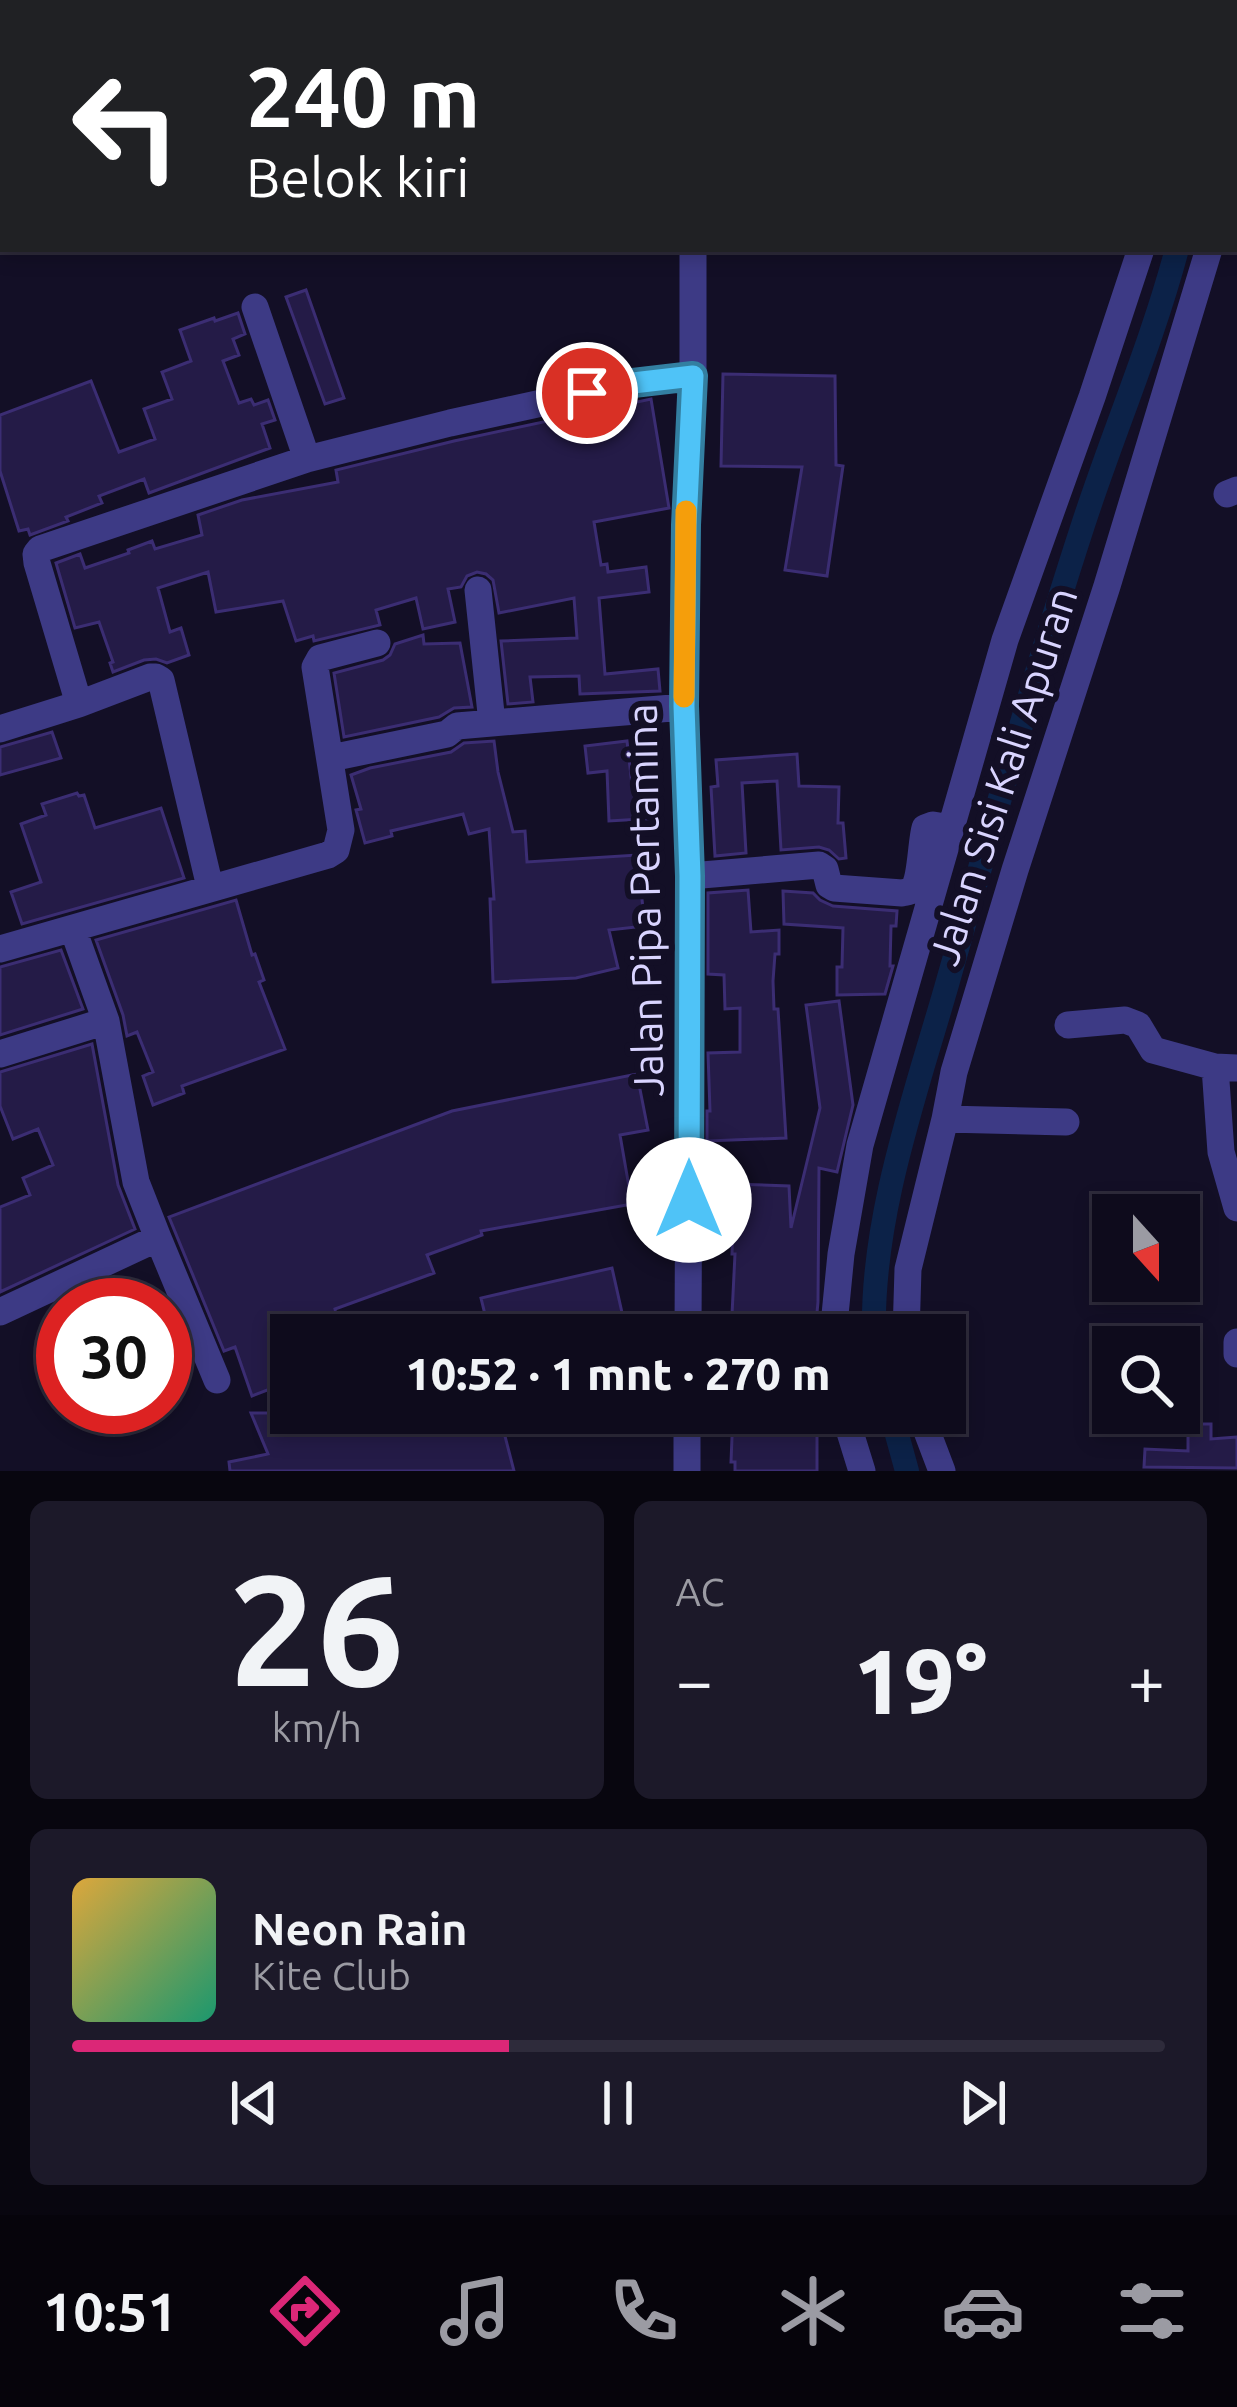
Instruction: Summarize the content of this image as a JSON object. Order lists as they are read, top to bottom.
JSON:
{
  "streets": {
    "street": ["Jalan Sisi Kali Apuran", "Jalan Pipa Pertamina"]
  },
  "north": "bottom",
  "page": {
    "turn": ["240 m", "Belok kiri"],
    "limit": "30",
    "trip": "10:52 · 1 mnt · 270 m",
    "tile": [
      ["26", "km/h"],
      "AC"
    ],
    "heat": ["−", "19°", "+"],
    "song": ["Neon Rain", "Kite Club"],
    "tabs": "10:51"
  }
}
